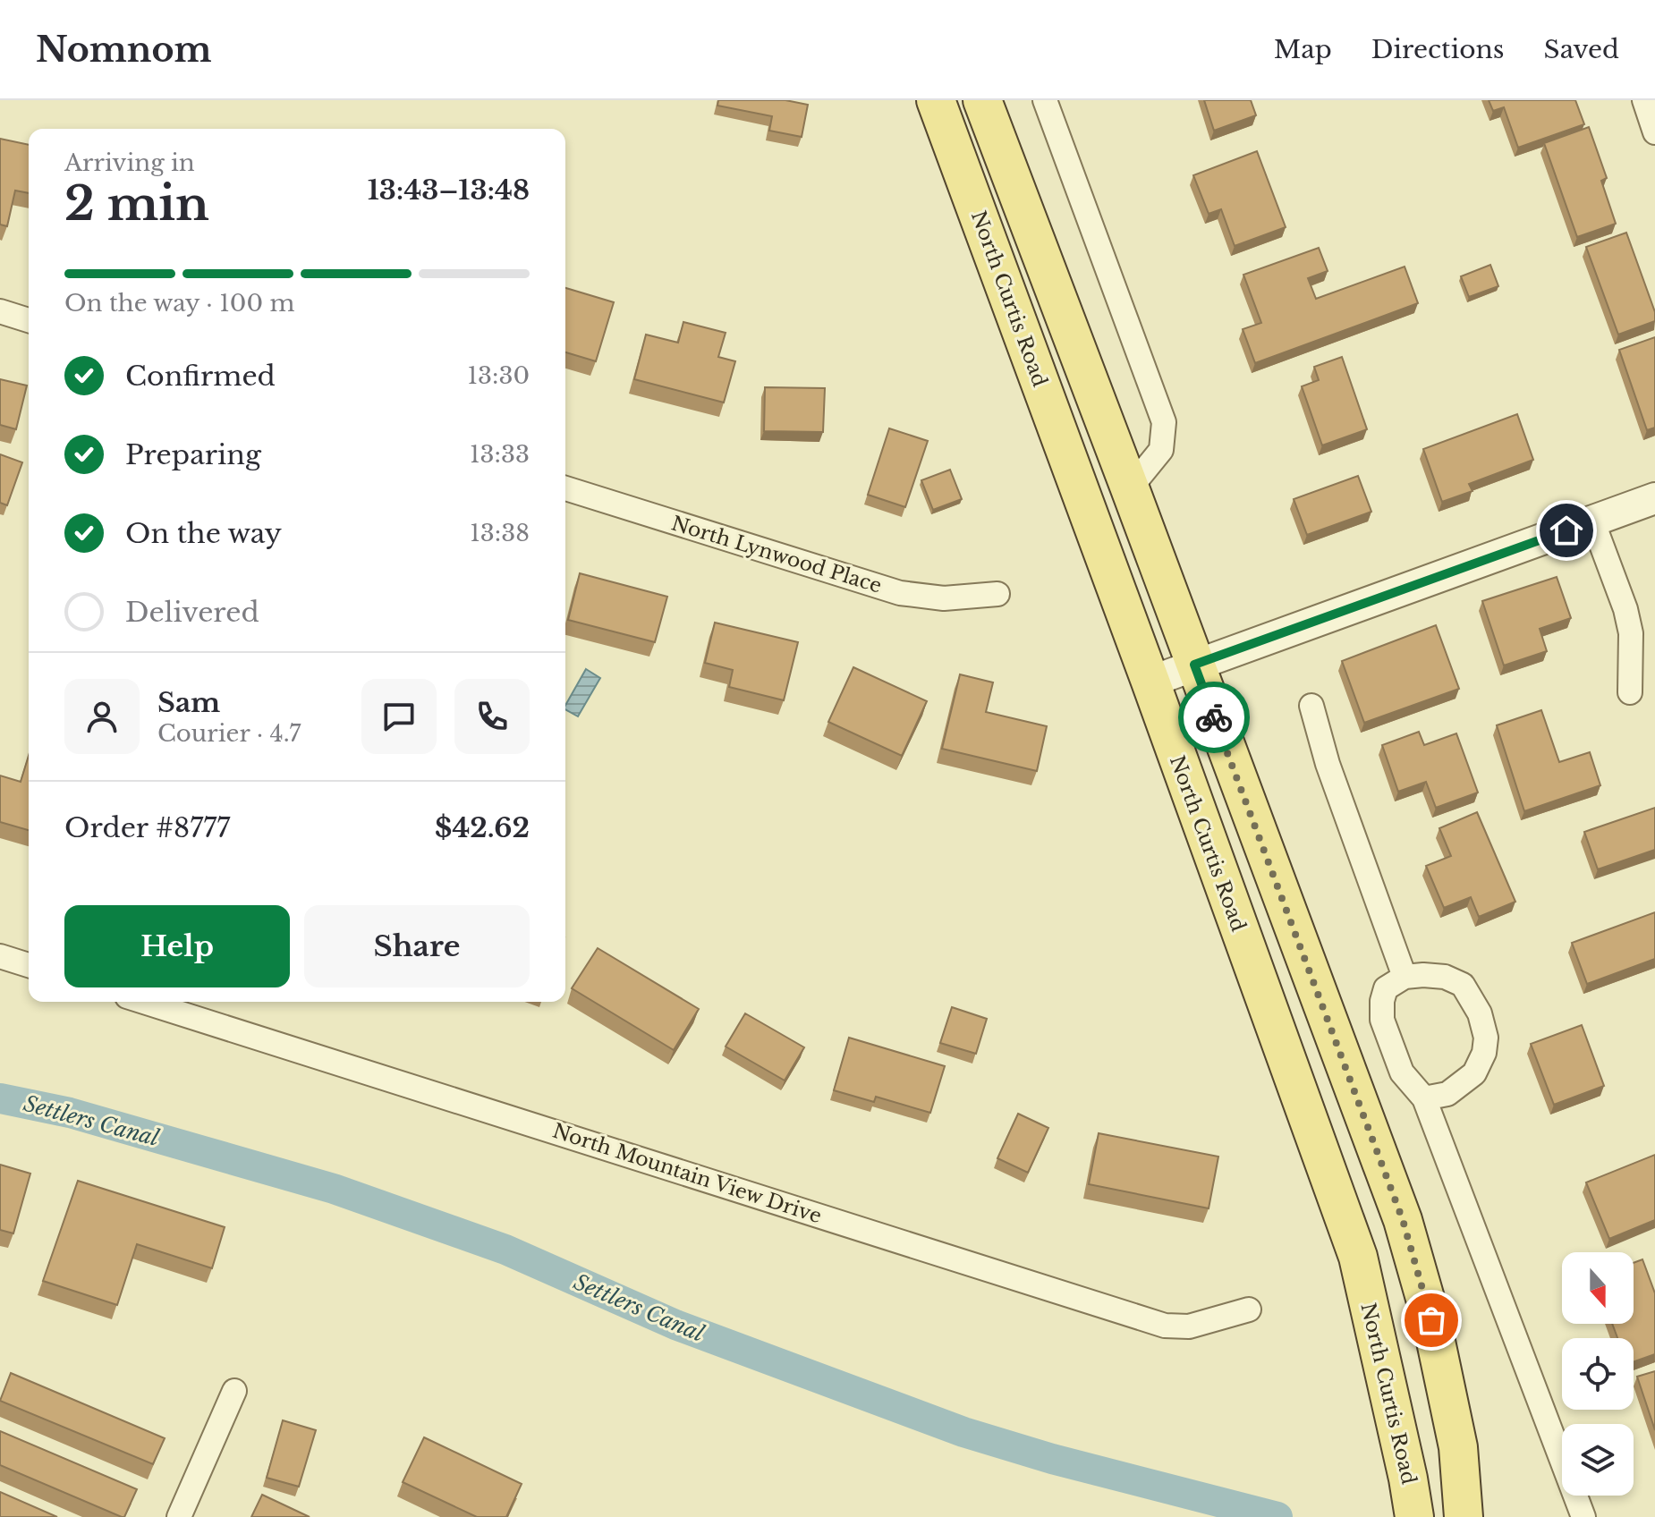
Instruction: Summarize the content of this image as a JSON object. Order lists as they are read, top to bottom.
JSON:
{
  "streets": {
    "main road": ["North Curtis Road"],
    "street": ["North Lynwood Place", "North Mountain View Drive"]
  },
  "water": ["Settlers Canal"],
  "north": "bottom",
  "page": {
    "header": "Nomnom",
    "nav": ["Map", "Directions", "Saved"],
    "heading": ["2 min", "Arriving in", "13:43–13:48"],
    "panel": [
      "Sam",
      "Courier · 4.7",
      "Order #8777",
      "$42.62"
    ],
    "bar": "On the way · 100 m",
    "list": [
      ["Confirmed", "13:30"],
      ["Preparing", "13:33"],
      ["On the way", "13:38"],
      "Delivered"
    ],
    "buttons": ["Help", "Share"]
  }
}
